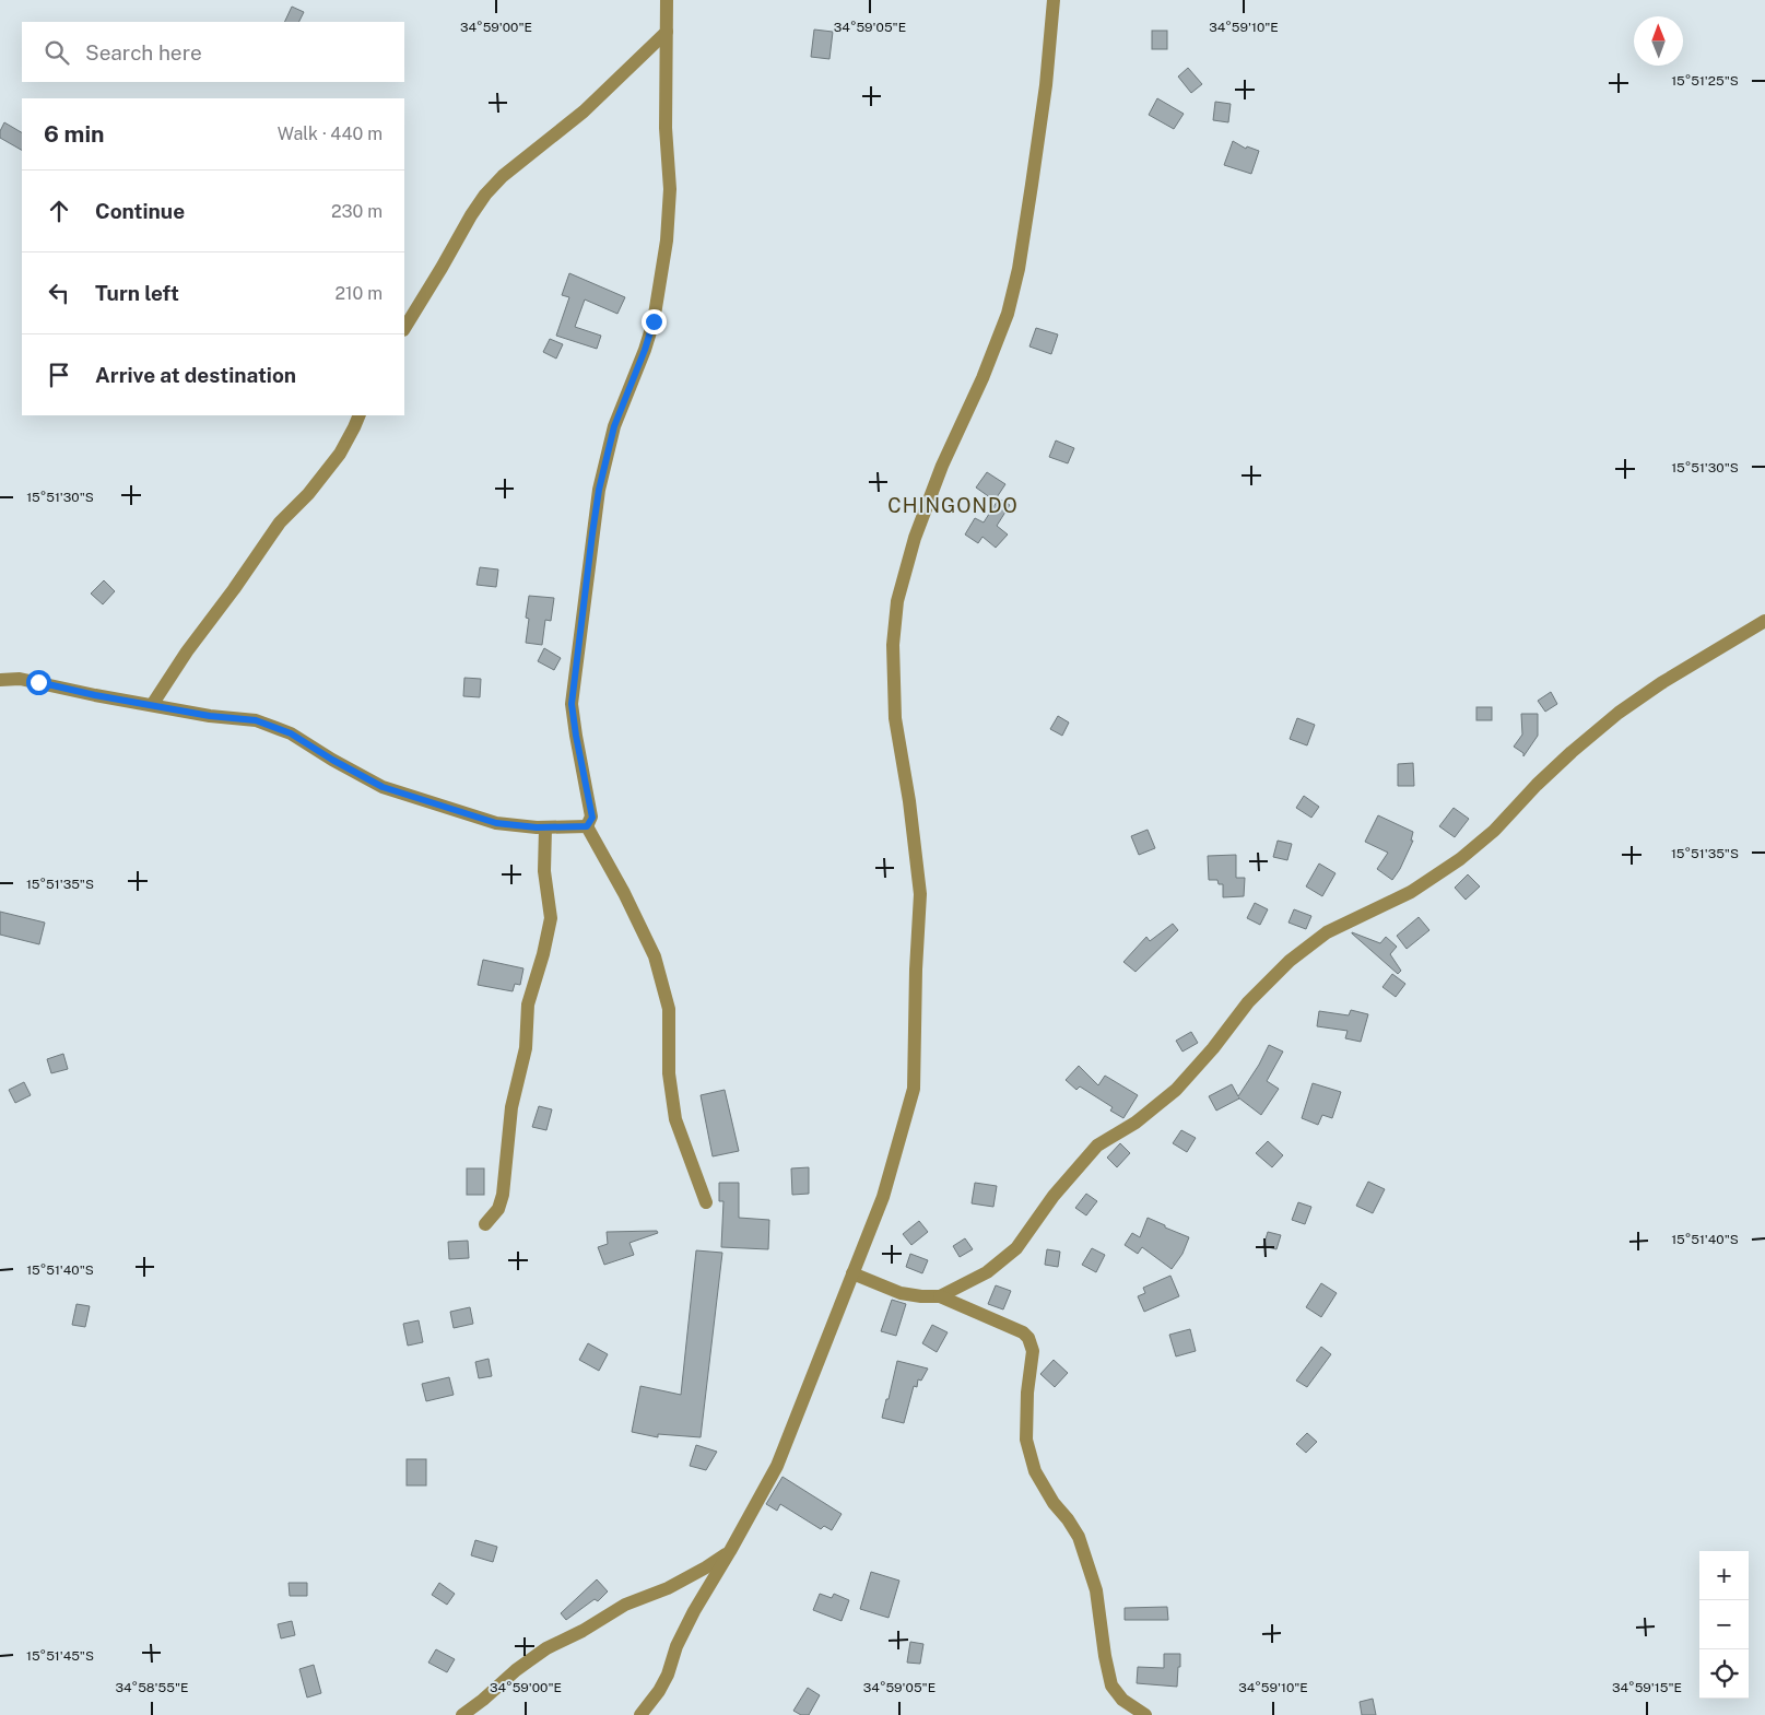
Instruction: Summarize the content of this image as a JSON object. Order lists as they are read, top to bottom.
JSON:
{
  "districts": ["CHINGONDO"],
  "north": "top",
  "page": {
    "search": "Search here",
    "heading": ["6 min", "Walk · 440 m"],
    "list": [
      ["Continue", "230 m"],
      ["Turn left", "210 m"],
      "Arrive at destination"
    ],
    "map_buttons": ["+", "−"]
  },
  "coordinates": [
    "34°59'00\"E",
    "34°59'05\"E",
    "34°59'10\"E",
    "15°51'25\"S",
    "15°51'30\"S",
    "15°51'35\"S",
    "15°51'40\"S",
    "15°51'45\"S",
    "34°58'55\"E",
    "34°59'15\"E"
  ]
}
